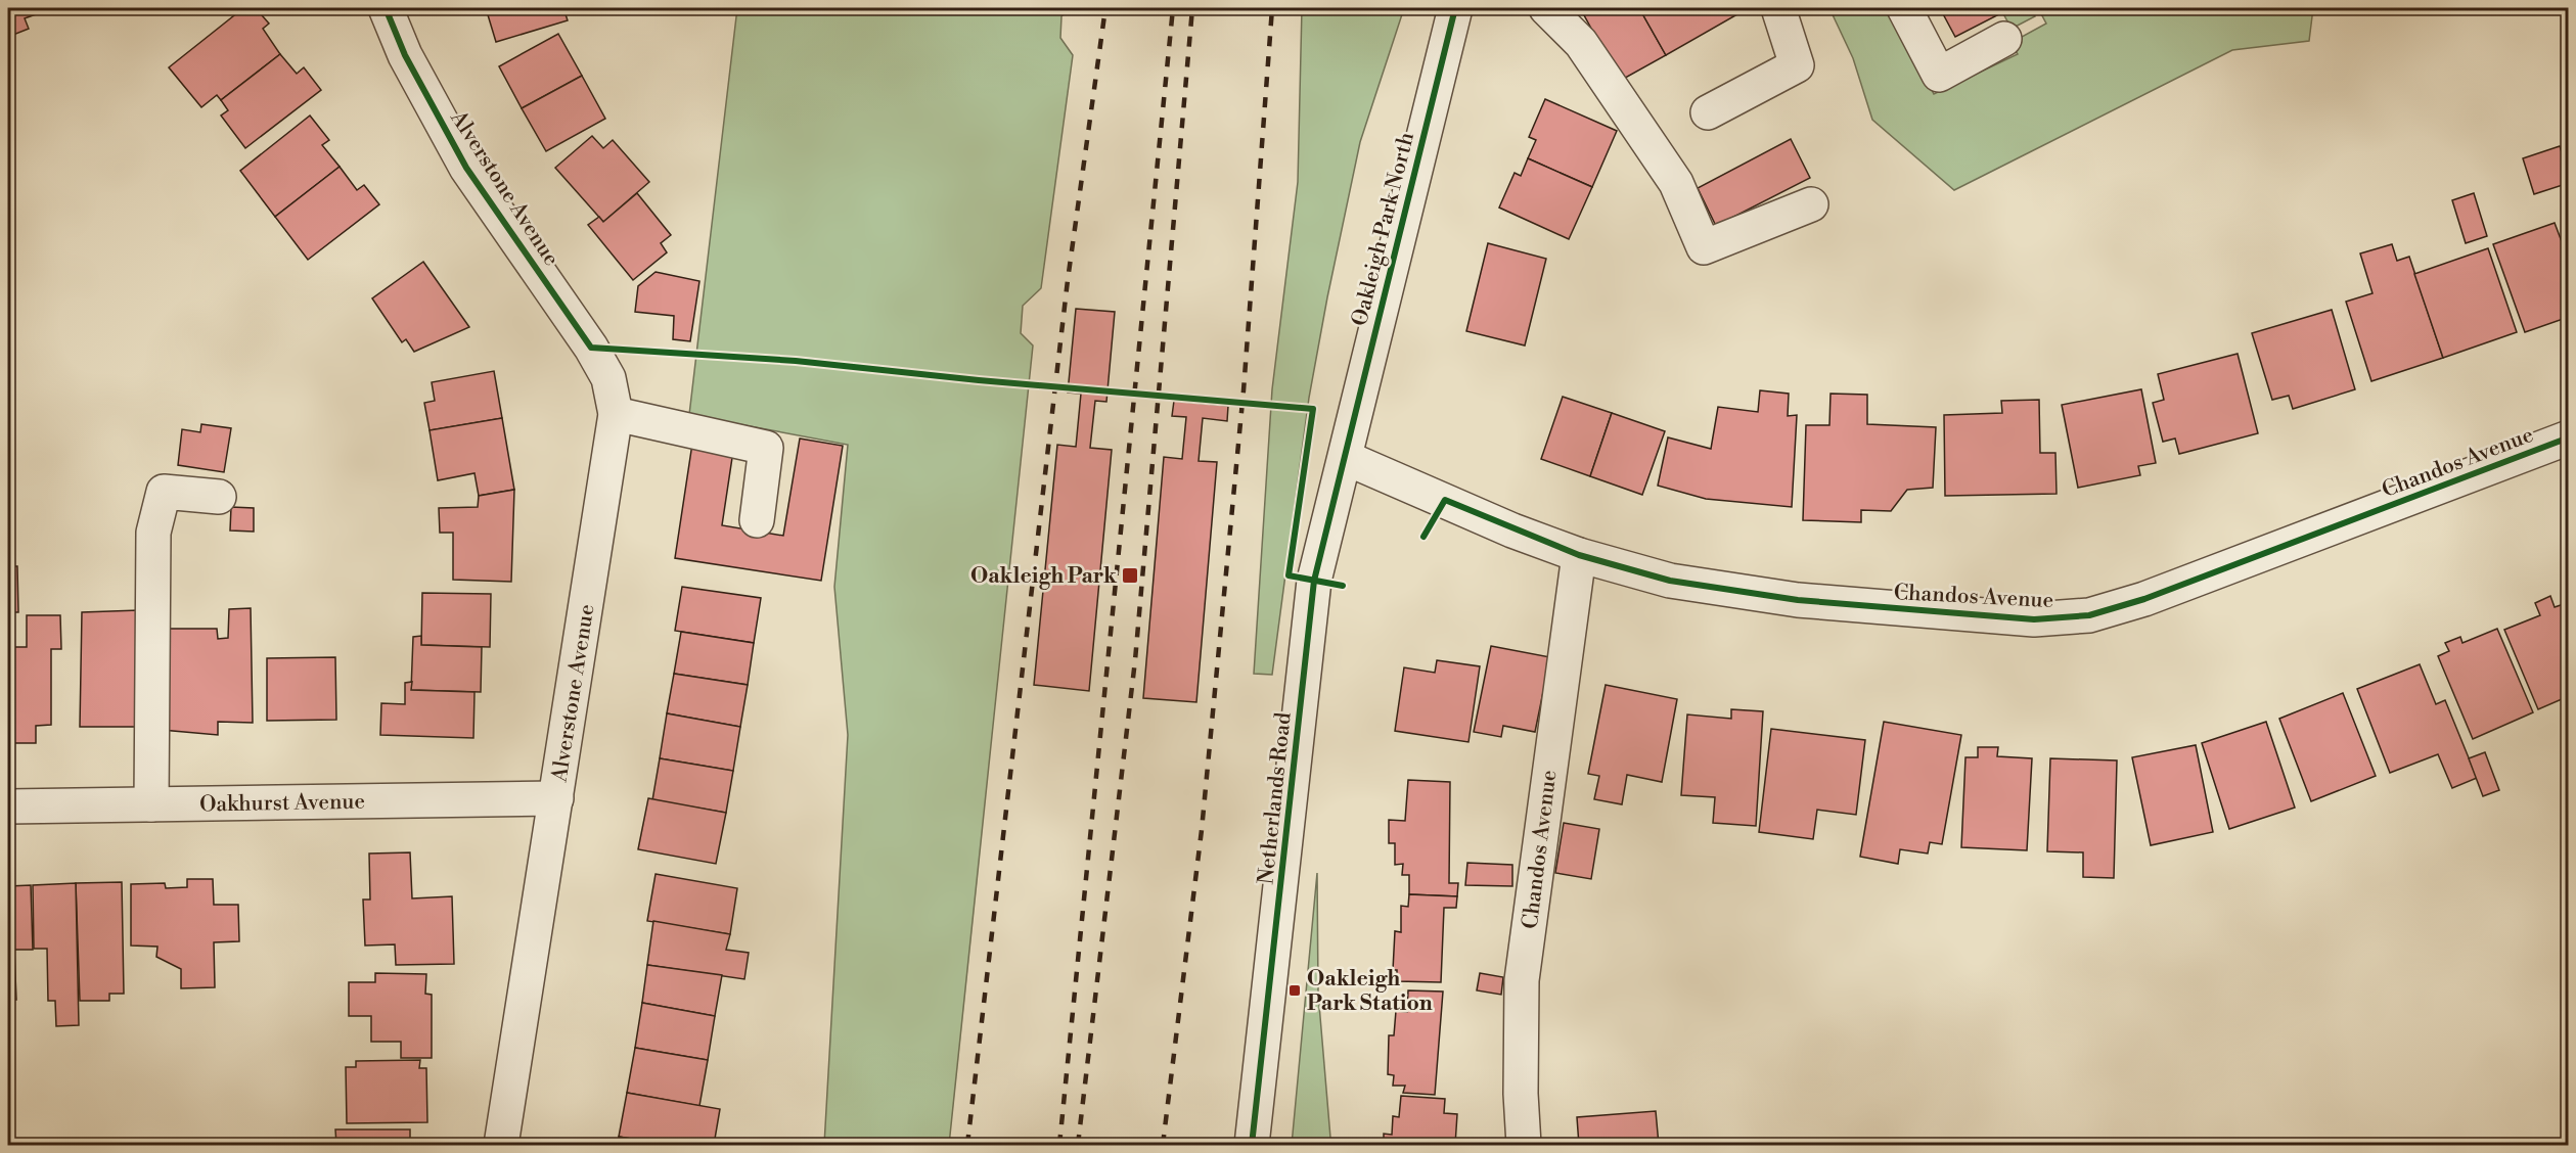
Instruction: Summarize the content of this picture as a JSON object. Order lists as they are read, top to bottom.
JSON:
{
  "streets": {
    "street": [
      "Alverstone Avenue",
      "Oakleigh Park North",
      "Chandos Avenue",
      "Netherlands Road",
      "Oakhurst Avenue"
    ]
  },
  "crossings": [
    ["Alverstone Avenue", "Oakhurst Avenue"],
    ["Oakleigh Park North", "Chandos Avenue"],
    ["Oakleigh Park North", "Netherlands Road"],
    ["Chandos Avenue", "Netherlands Road"]
  ],
  "places": {
    "transit": ["Oakleigh Park", "Oakleigh Park Station"]
  }
}
